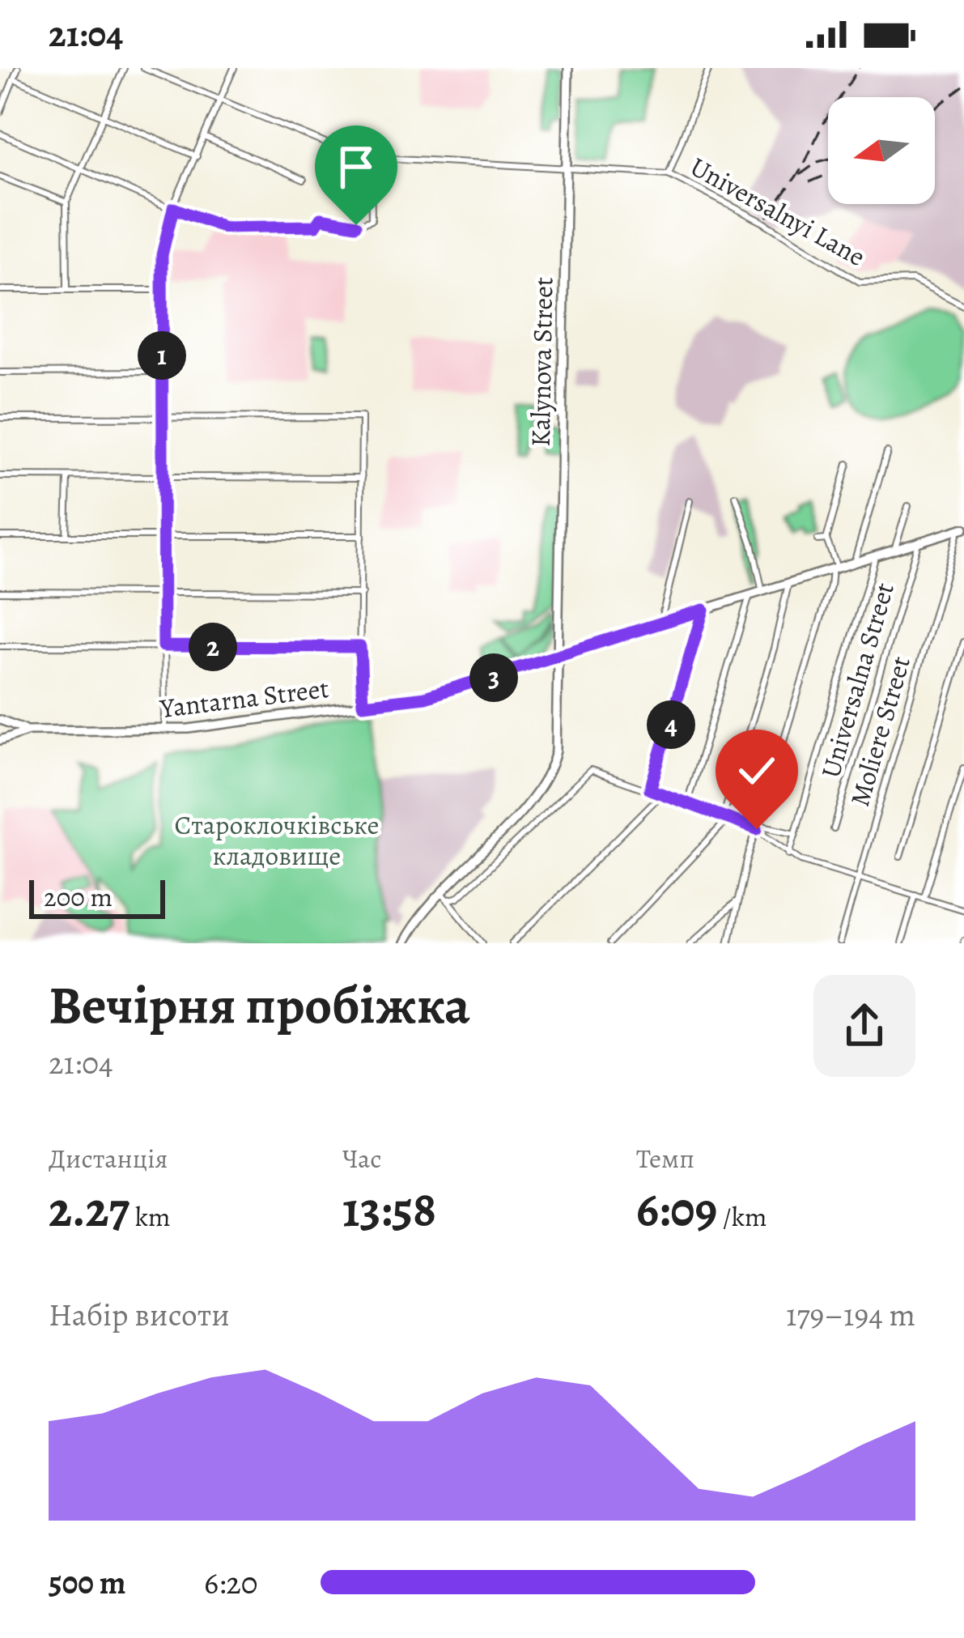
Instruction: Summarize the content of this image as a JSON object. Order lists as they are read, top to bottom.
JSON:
{
  "streets": {
    "main road": ["Kalynova Street", "Yantarna Street"],
    "street": ["Universalnyi Lane", "Universalna Street", "Moliere Street"]
  },
  "crossings": [
    ["Universalnyi Lane", "Kalynova Street"],
    ["Kalynova Street", "Yantarna Street"],
    ["Universalna Street", "Yantarna Street"],
    ["Yantarna Street", "Moliere Street"]
  ],
  "parks": ["Староклочківське кладовище"],
  "scale_bar": "200 m",
  "north": "left",
  "page": {
    "status": "21:04",
    "pins": [
      "1",
      "2",
      "3",
      "4"
    ],
    "scale": "200 m",
    "heading": ["Вечірня пробіжка", "21:04"],
    "stats": [
      ["Дистанція", "2.27 km"],
      ["Час", "13:58"],
      ["Темп", "6:09 /km"]
    ],
    "chart": ["Набір висоти", "179–194 m"],
    "list": [
      {
        "name": "500 m",
        "note": "6:20"
      }
    ]
  }
}
